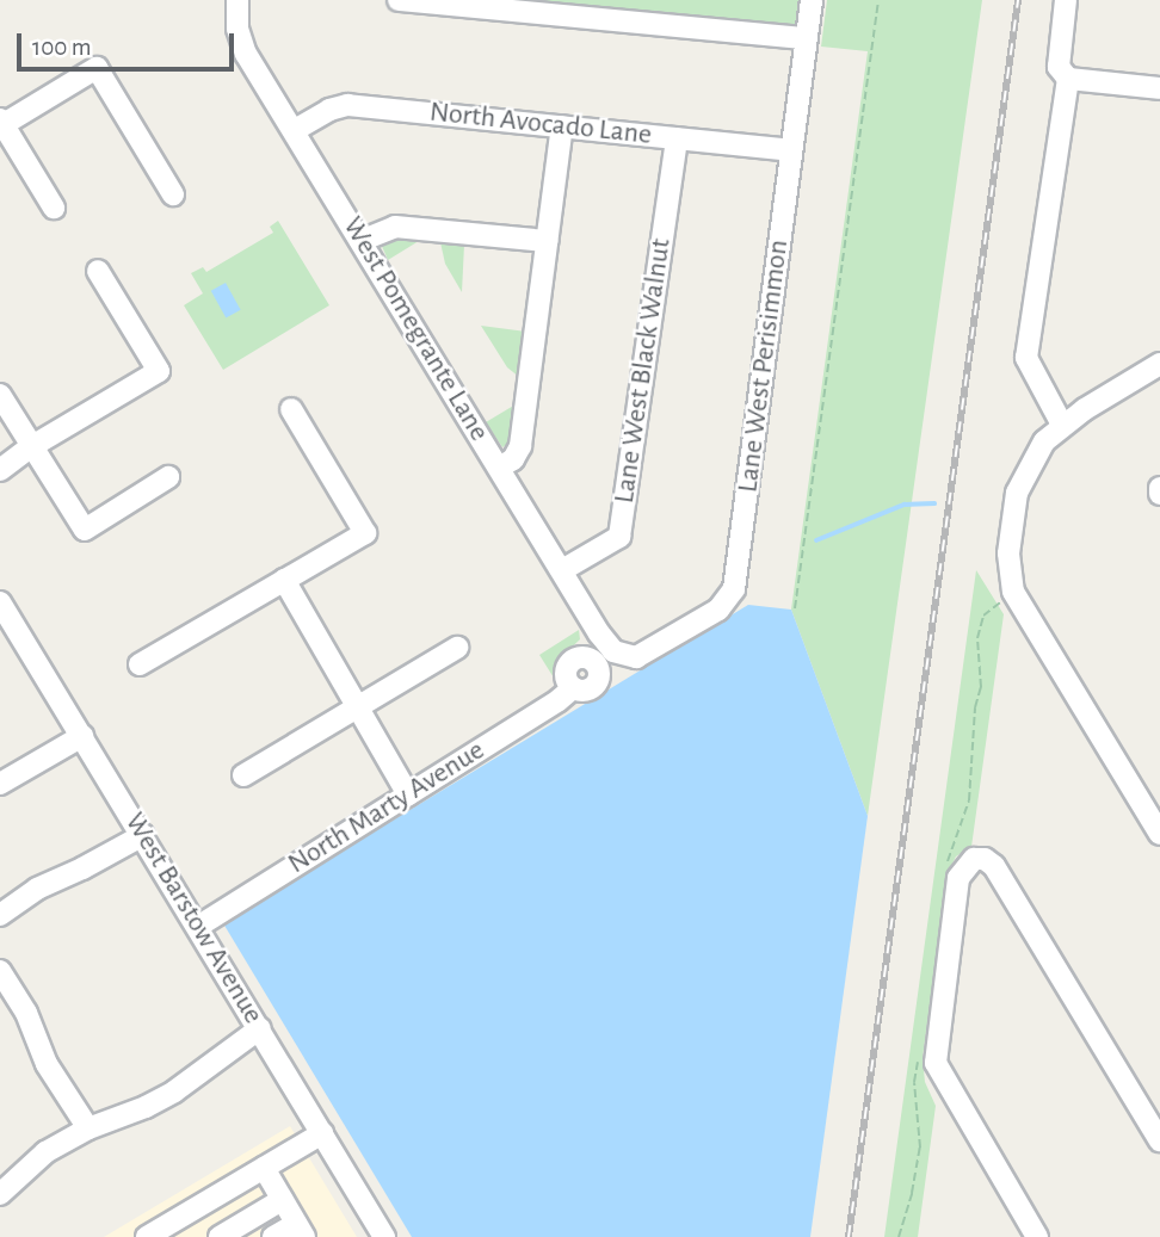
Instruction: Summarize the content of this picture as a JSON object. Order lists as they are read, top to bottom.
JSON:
{
  "streets": {
    "street": [
      "North Avocado Lane",
      "West Pomegrante Lane",
      "Lane West Perisimmon",
      "Lane West Black Walnut",
      "North Marty Avenue",
      "West Barstow Avenue"
    ]
  },
  "crossings": [
    ["North Avocado Lane", "West Pomegrante Lane"],
    ["North Avocado Lane", "Lane West Perisimmon"],
    ["North Avocado Lane", "Lane West Black Walnut"],
    ["West Pomegrante Lane", "Lane West Perisimmon"],
    ["West Pomegrante Lane", "Lane West Black Walnut"],
    ["West Pomegrante Lane", "North Marty Avenue"],
    ["Lane West Perisimmon", "North Marty Avenue"],
    ["North Marty Avenue", "West Barstow Avenue"]
  ],
  "scale_bar": "100 m"
}
